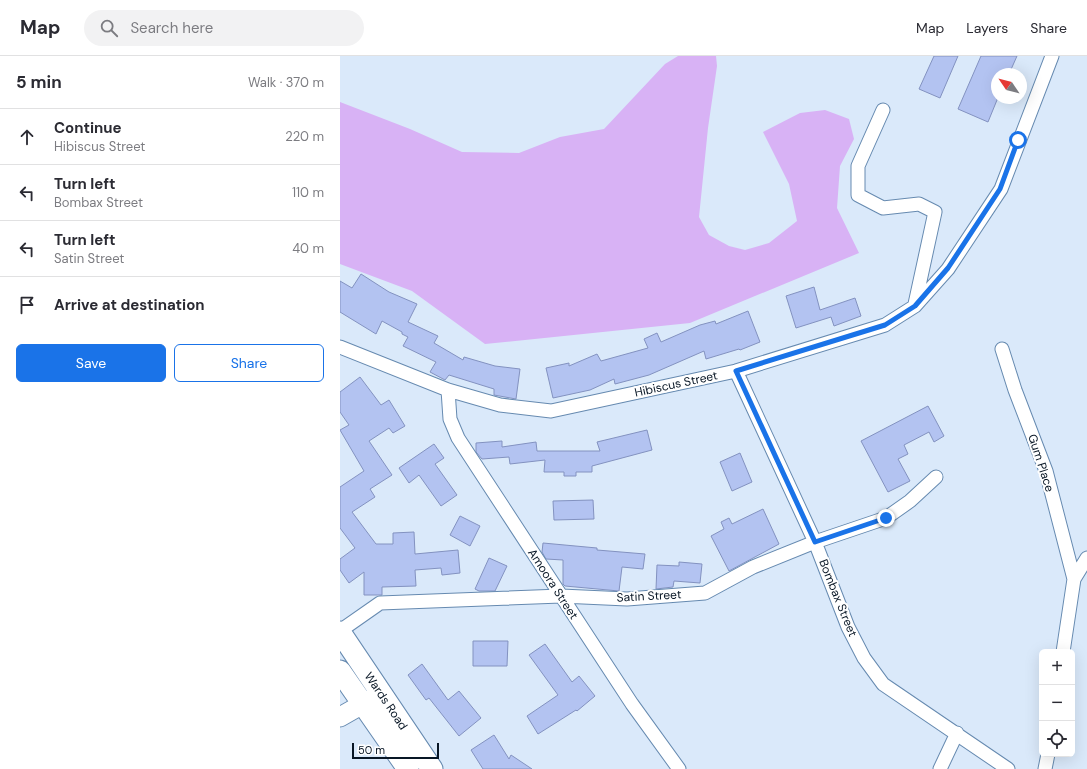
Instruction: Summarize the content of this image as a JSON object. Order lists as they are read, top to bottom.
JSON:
{
  "streets": {
    "main road": ["Wards Road"],
    "street": [
      "Hibiscus Street",
      "Gum Place",
      "Amoora Street",
      "Satin Street",
      "Bombax Street"
    ]
  },
  "crossings": [
    ["Hibiscus Street", "Amoora Street"],
    ["Hibiscus Street", "Bombax Street"],
    ["Amoora Street", "Satin Street"],
    ["Satin Street", "Bombax Street"],
    ["Satin Street", "Wards Road"]
  ],
  "scale_bar": "50 m",
  "north": "top left",
  "page": {
    "header": "Map",
    "search": "Search here",
    "nav": ["Map", "Layers", "Share"],
    "heading": ["5 min", "Walk · 370 m"],
    "list": [
      ["Continue", "Hibiscus Street", "220 m"],
      ["Turn left", "Bombax Street", "110 m"],
      ["Turn left", "Satin Street", "40 m"],
      "Arrive at destination"
    ],
    "buttons": ["Save", "Share"],
    "map_buttons": ["+", "−"],
    "scale": "50 m"
  }
}
